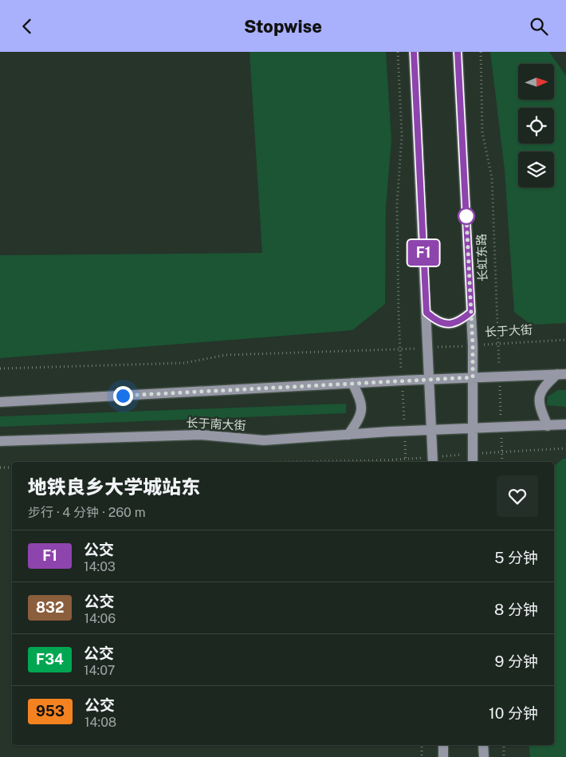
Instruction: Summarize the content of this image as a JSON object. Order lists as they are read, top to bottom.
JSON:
{
  "streets": {
    "main road": ["长虹东路", "长于南大街"],
    "path": ["长于大街"]
  },
  "crossings": [
    ["长虹东路", "长于大街"]
  ],
  "lines": ["bus line F1"],
  "north": "right",
  "page": {
    "header": "Stopwise",
    "on_map": "F1",
    "heading": ["地铁良乡大学城站东", "步行 · 4 分钟 · 260 m"],
    "list": [
      {
        "mark": "F1",
        "name": "公交",
        "note": "14:03",
        "value": "5 分钟"
      },
      {
        "mark": "832",
        "name": "公交",
        "note": "14:06",
        "value": "8 分钟"
      },
      {
        "mark": "F34",
        "name": "公交",
        "note": "14:07",
        "value": "9 分钟"
      },
      {
        "mark": "953",
        "name": "公交",
        "note": "14:08",
        "value": "10 分钟"
      }
    ]
  }
}
